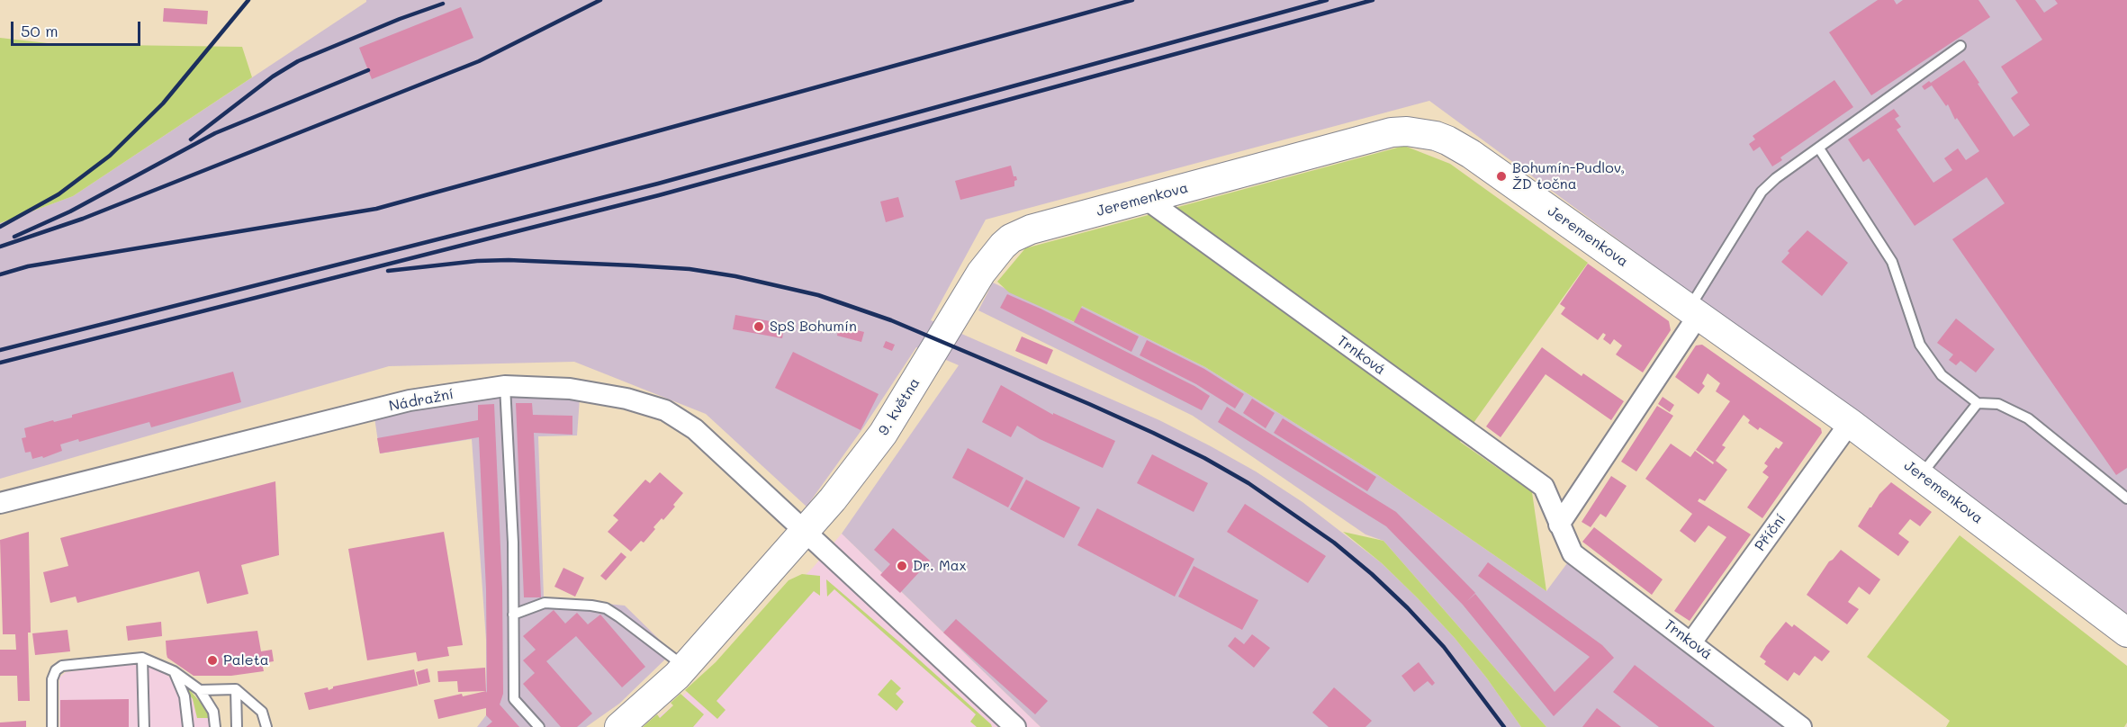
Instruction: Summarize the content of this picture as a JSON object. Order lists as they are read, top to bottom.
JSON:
{
  "streets": {
    "street": [
      "Jeremenkova",
      "Trnková",
      "Nádražní",
      "9. května",
      "Příční"
    ]
  },
  "crossings": [
    ["Jeremenkova", "Trnková"],
    ["Jeremenkova", "9. května"],
    ["Jeremenkova", "Příční"],
    ["Trnková", "Příční"],
    ["Nádražní", "9. května"]
  ],
  "places": [
    "Bohumín-Pudlov, ŽD točna",
    "SpS Bohumín",
    "Dr. Max",
    "Paleta"
  ],
  "scale_bar": "50 m"
}
